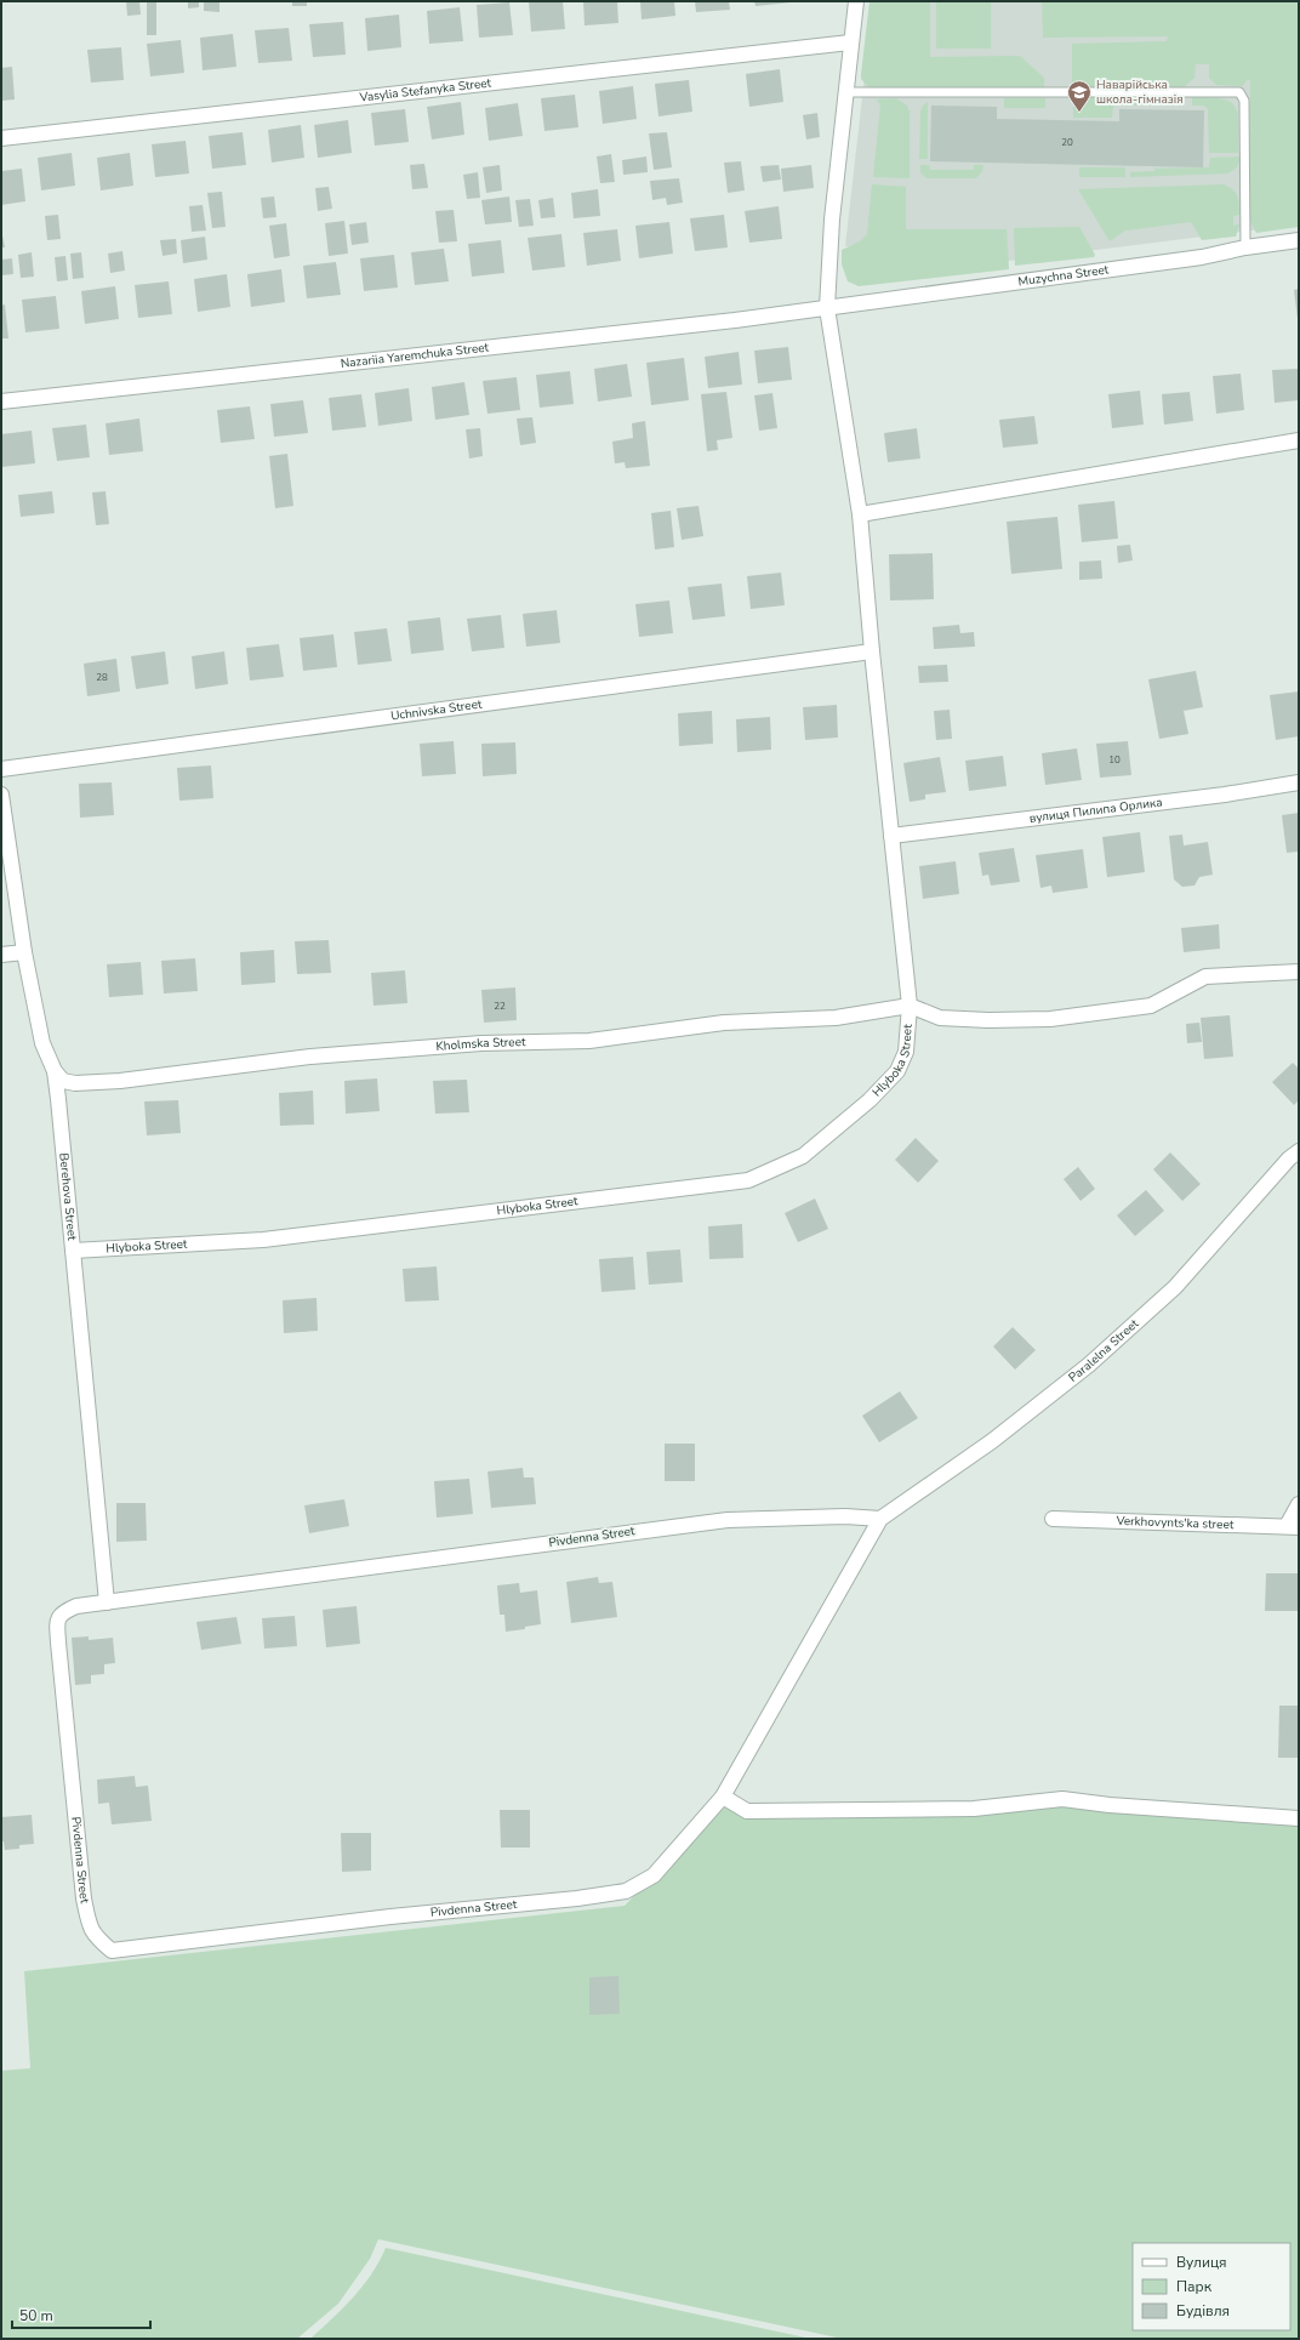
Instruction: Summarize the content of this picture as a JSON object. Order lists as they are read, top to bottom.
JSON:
{
  "streets": {
    "street": [
      "Vasylia Stefanyka Street",
      "Muzychna Street",
      "Nazariia Yaremchuka Street",
      "Uchnivska Street",
      "вулиця Пилипа Орлика",
      "Kholmska Street",
      "Hlyboka Street",
      "Berehova Street",
      "Paralelna Street",
      "Verkhovynts'ka street",
      "Pivdenna Street"
    ]
  },
  "crossings": [
    ["Vasylia Stefanyka Street", "Hlyboka Street"],
    ["Muzychna Street", "Nazariia Yaremchuka Street"],
    ["Muzychna Street", "Hlyboka Street"],
    ["Nazariia Yaremchuka Street", "Hlyboka Street"],
    ["Uchnivska Street", "Hlyboka Street"],
    ["вулиця Пилипа Орлика", "Hlyboka Street"],
    ["Kholmska Street", "Hlyboka Street"],
    ["Kholmska Street", "Berehova Street"],
    ["Hlyboka Street", "Berehova Street"],
    ["Berehova Street", "Pivdenna Street"],
    ["Paralelna Street", "Pivdenna Street"]
  ],
  "places": {
    "school or university": ["Наварійська школа-гімназія"]
  },
  "house_numbers": [
    "20",
    "28",
    "10",
    "22"
  ],
  "legend": ["Вулиця", "Парк", "Будівля"],
  "scale_bar": "50 m"
}
